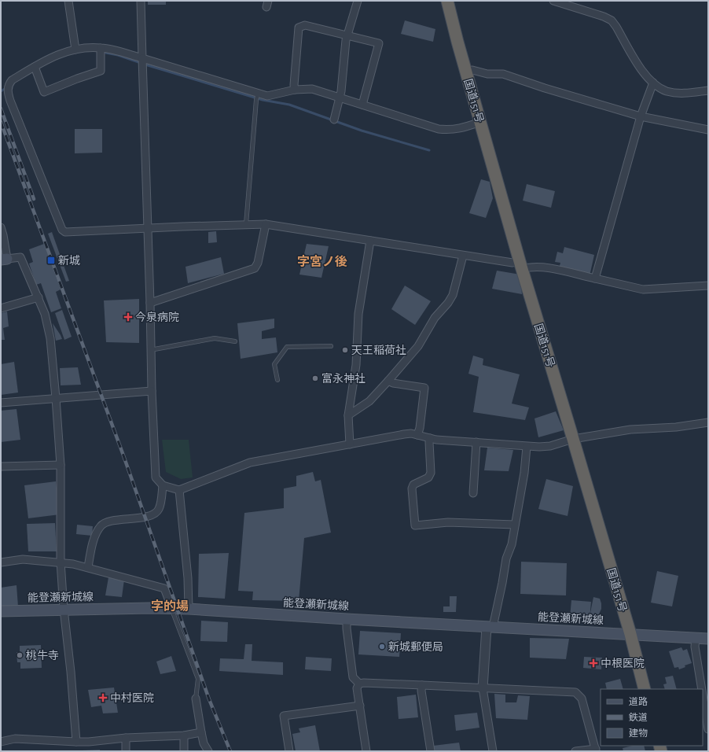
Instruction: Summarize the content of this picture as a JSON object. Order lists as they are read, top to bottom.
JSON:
{
  "streets": {
    "highway": ["国道151号"],
    "main road": ["能登瀬新城線"]
  },
  "crossings": [
    ["国道151号", "能登瀬新城線"]
  ],
  "districts": ["字宮ノ後", "字的場"],
  "places": {
    "transit": ["新城"],
    "health": ["今泉病院", "中根医院", "中村医院"],
    "other": [
      "天王稲荷社",
      "富永神社",
      "新城郵便局",
      "桃牛寺"
    ]
  },
  "legend": ["道路", "鉄道", "建物"]
}
